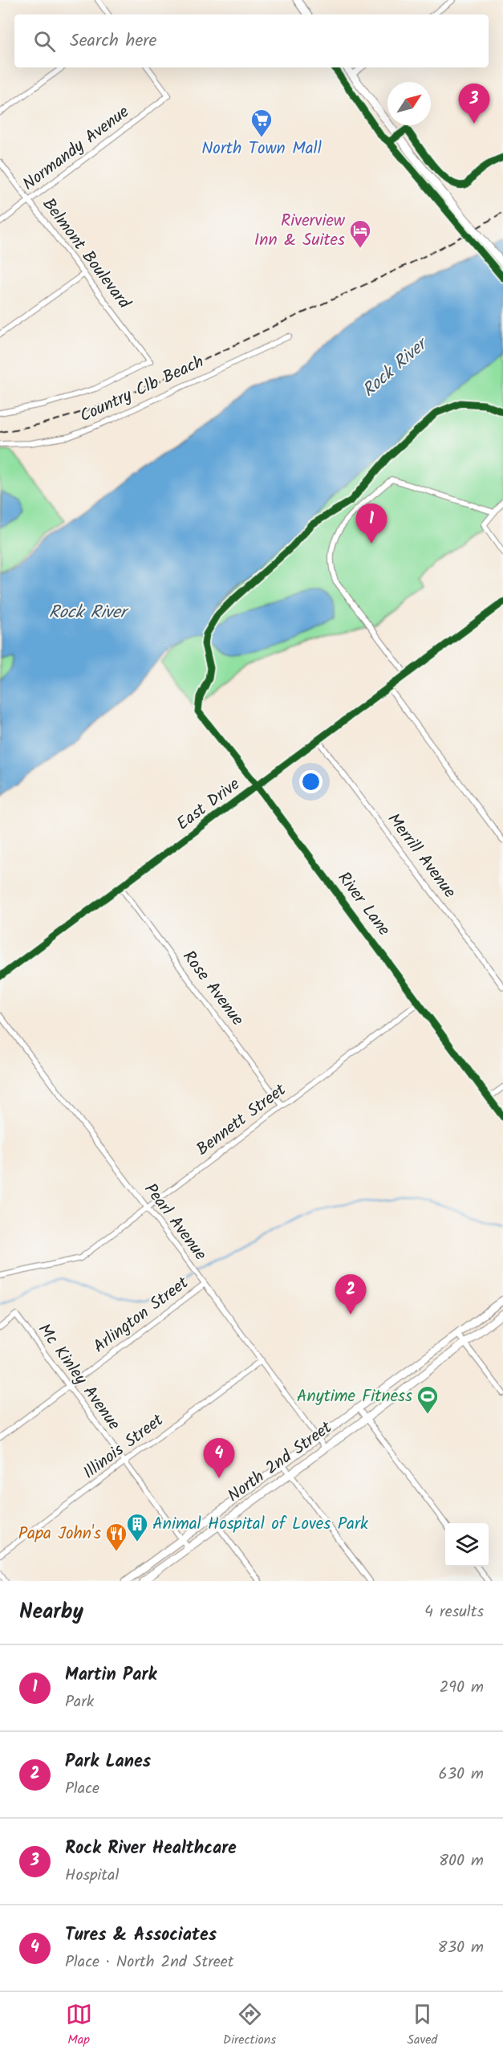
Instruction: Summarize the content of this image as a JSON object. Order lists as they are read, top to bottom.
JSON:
{
  "streets": {
    "main road": ["North 2nd Street"],
    "street": [
      "Normandy Avenue",
      "Belmont Boulevard",
      "Country Clb Beach",
      "East Drive",
      "Merrill Avenue",
      "River Lane",
      "Rose Avenue",
      "Bennett Street",
      "Pearl Avenue",
      "Arlington Street",
      "Mc Kinley Avenue",
      "Illinois Street"
    ]
  },
  "crossings": [
    ["Normandy Avenue", "Belmont Boulevard"],
    ["East Drive", "Merrill Avenue"],
    ["East Drive", "River Lane"],
    ["East Drive", "Rose Avenue"],
    ["River Lane", "Bennett Street"],
    ["Rose Avenue", "Bennett Street"],
    ["Bennett Street", "Pearl Avenue"],
    ["Pearl Avenue", "Arlington Street"],
    ["Pearl Avenue", "Illinois Street"],
    ["Pearl Avenue", "North 2nd Street"],
    ["Arlington Street", "Mc Kinley Avenue"],
    ["Mc Kinley Avenue", "Illinois Street"],
    ["Mc Kinley Avenue", "North 2nd Street"]
  ],
  "water": ["Rock River"],
  "places": {
    "supermarket": ["North Town Mall"],
    "hotel": ["Riverview Inn & Suites"],
    "sports": ["Anytime Fitness"],
    "building": ["Animal Hospital of Loves Park"],
    "restaurant": ["Papa John's"]
  },
  "north": "top right",
  "page": {
    "search": "Search here",
    "pins": [
      "3",
      "1",
      "2",
      "4"
    ],
    "heading": ["Nearby", "4 results"],
    "list": [
      {
        "mark": "1",
        "name": "Martin Park",
        "note": "Park",
        "value": "290 m"
      },
      {
        "mark": "2",
        "name": "Park Lanes",
        "note": "Place",
        "value": "630 m"
      },
      {
        "mark": "3",
        "name": "Rock River Healthcare",
        "note": "Hospital",
        "value": "800 m"
      },
      {
        "mark": "4",
        "name": "Tures & Associates",
        "note": "Place · North 2nd Street",
        "value": "830 m"
      }
    ],
    "nav": ["Map", "Directions", "Saved"]
  }
}
